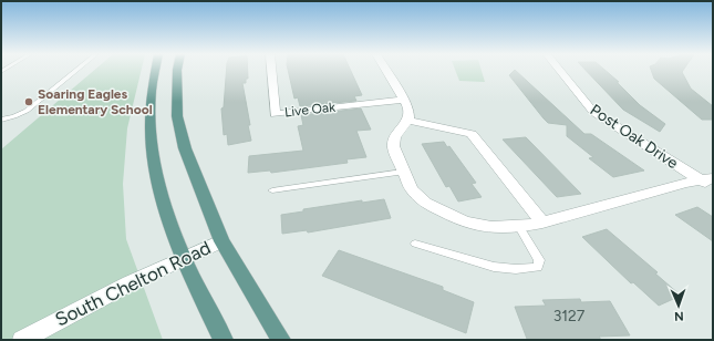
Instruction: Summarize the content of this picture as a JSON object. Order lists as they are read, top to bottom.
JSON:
{
  "streets": {
    "street": ["Live Oak", "Post Oak Drive", "South Chelton Road"]
  },
  "places": ["Soaring Eagles Elementary School"],
  "house_numbers": ["3127"],
  "north": "bottom"
}
